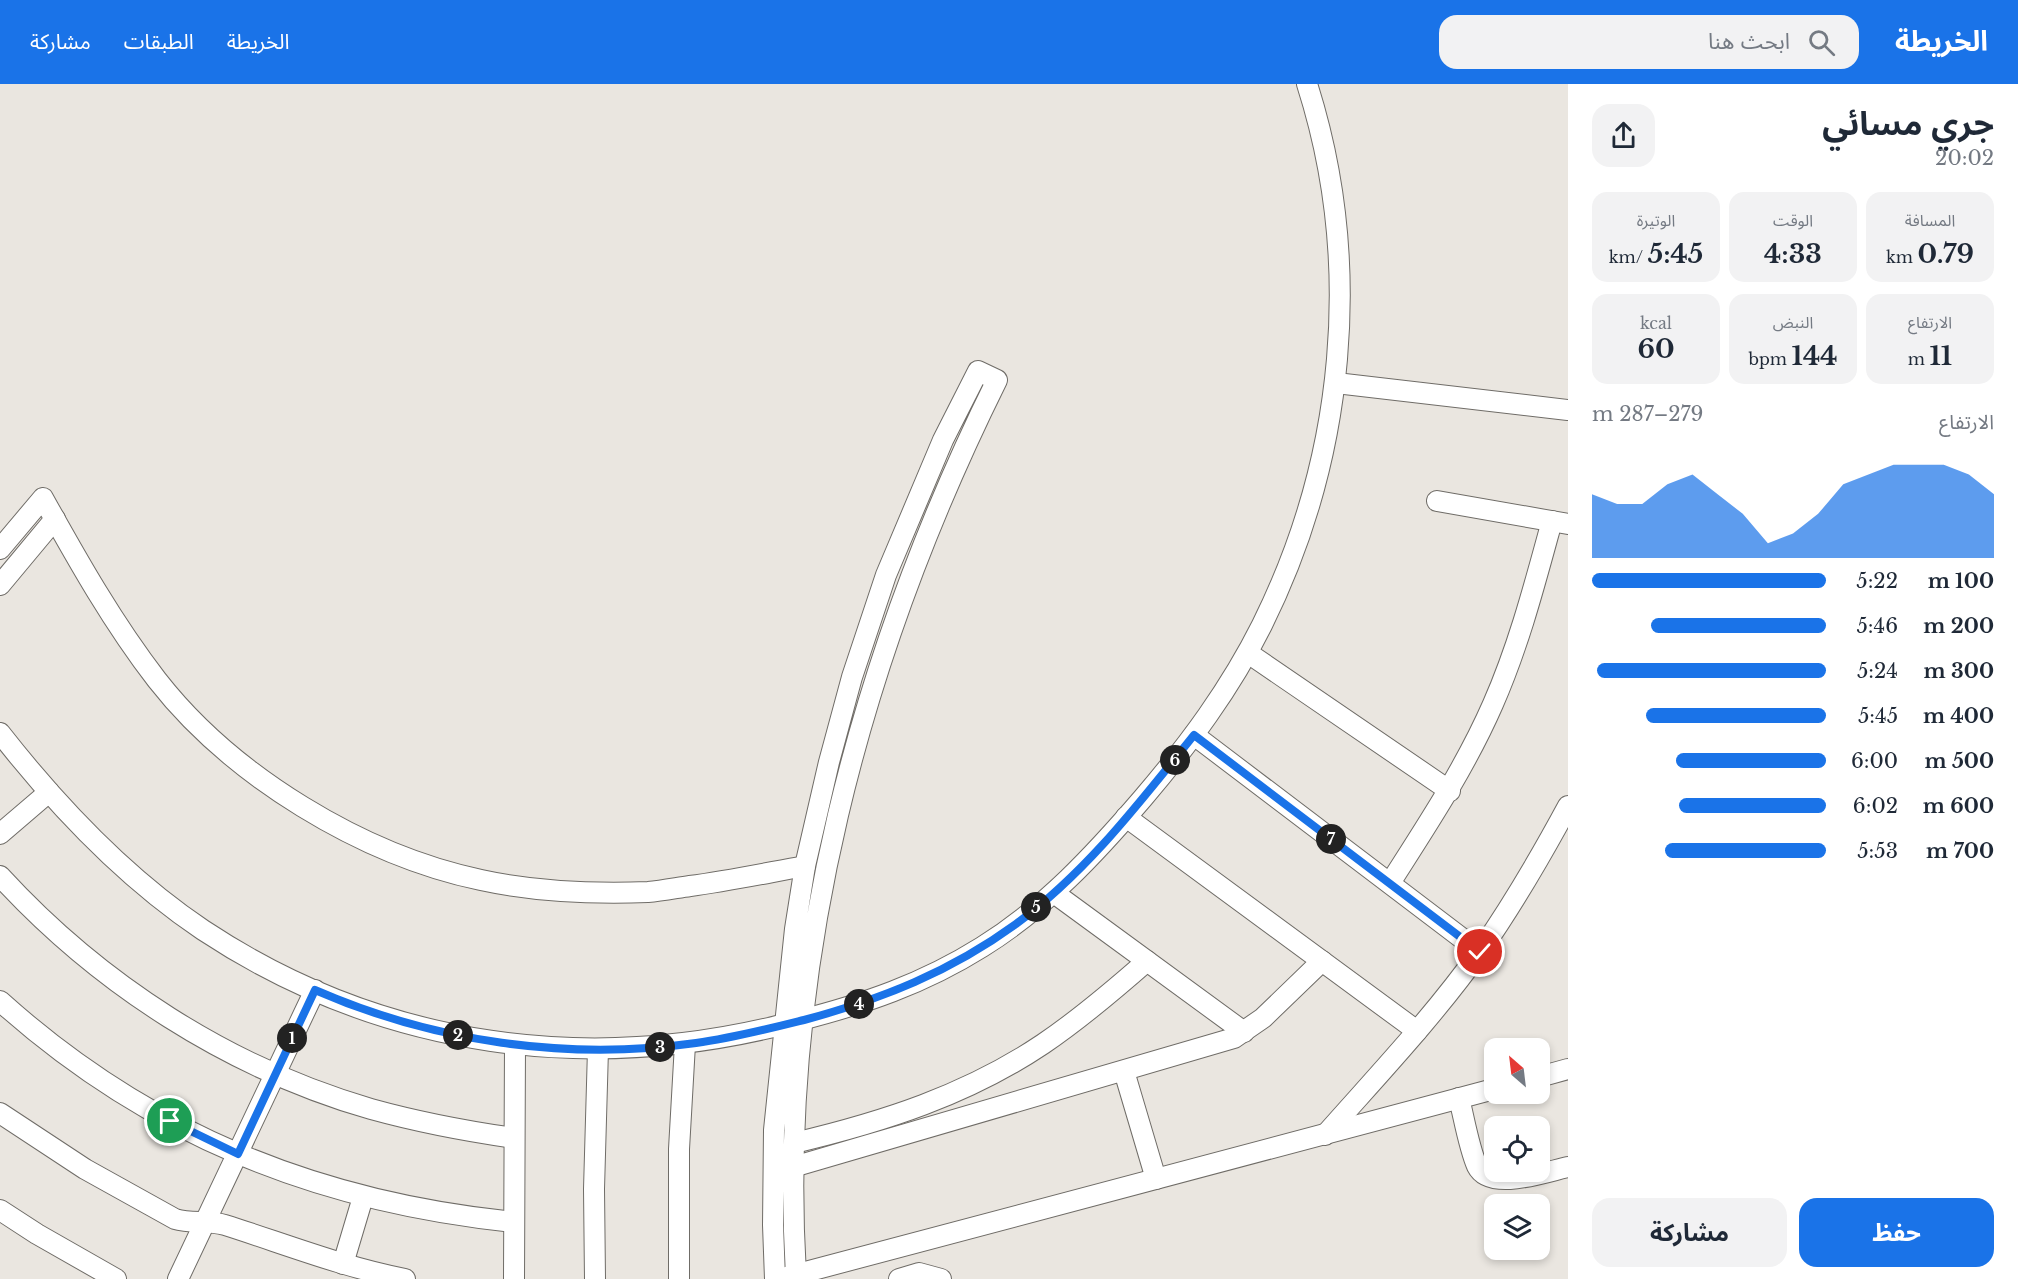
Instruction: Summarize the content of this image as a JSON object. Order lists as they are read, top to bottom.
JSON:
{
  "north": "top left",
  "page": {
    "header": "الخريطة",
    "search": "ابحث هنا",
    "nav": ["الخريطة", "الطبقات", "مشاركة"],
    "heading": ["جري مسائي", "20:02"],
    "stats": [
      ["المسافة", "0.79 km"],
      ["الوقت", "4:33"],
      ["الوتيرة", "5:45 /km"],
      ["الارتفاع", "11 m"],
      ["النبض", "144 bpm"],
      ["kcal", "60"]
    ],
    "chart": ["الارتفاع", "279–287 m"],
    "list": [
      {
        "name": "100 m",
        "note": "5:22"
      },
      {
        "name": "200 m",
        "note": "5:46"
      },
      {
        "name": "300 m",
        "note": "5:24"
      },
      {
        "name": "400 m",
        "note": "5:45"
      },
      {
        "name": "500 m",
        "note": "6:00"
      },
      {
        "name": "600 m",
        "note": "6:02"
      },
      {
        "name": "700 m",
        "note": "5:53"
      }
    ],
    "pins": [
      "6",
      "7",
      "5",
      "4",
      "2",
      "1",
      "3"
    ],
    "buttons": ["حفظ", "مشاركة"]
  }
}
